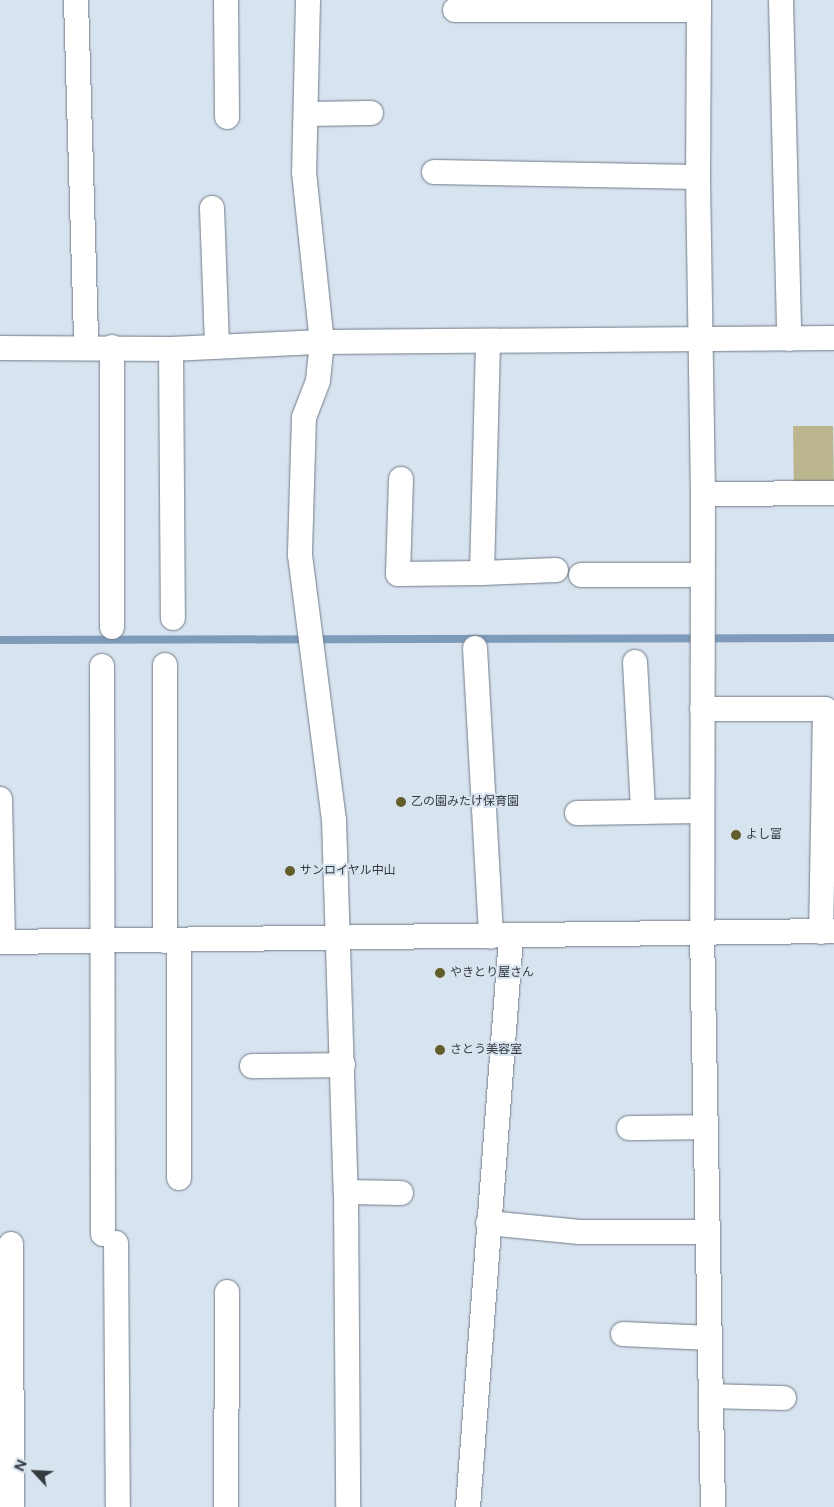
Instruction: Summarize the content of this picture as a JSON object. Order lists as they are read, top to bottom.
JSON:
{
  "places": [
    "乙の園みたけ保育園",
    "よし富",
    "サンロイヤル中山",
    "やきとり屋さん",
    "さとう美容室"
  ],
  "north": "top left"
}
